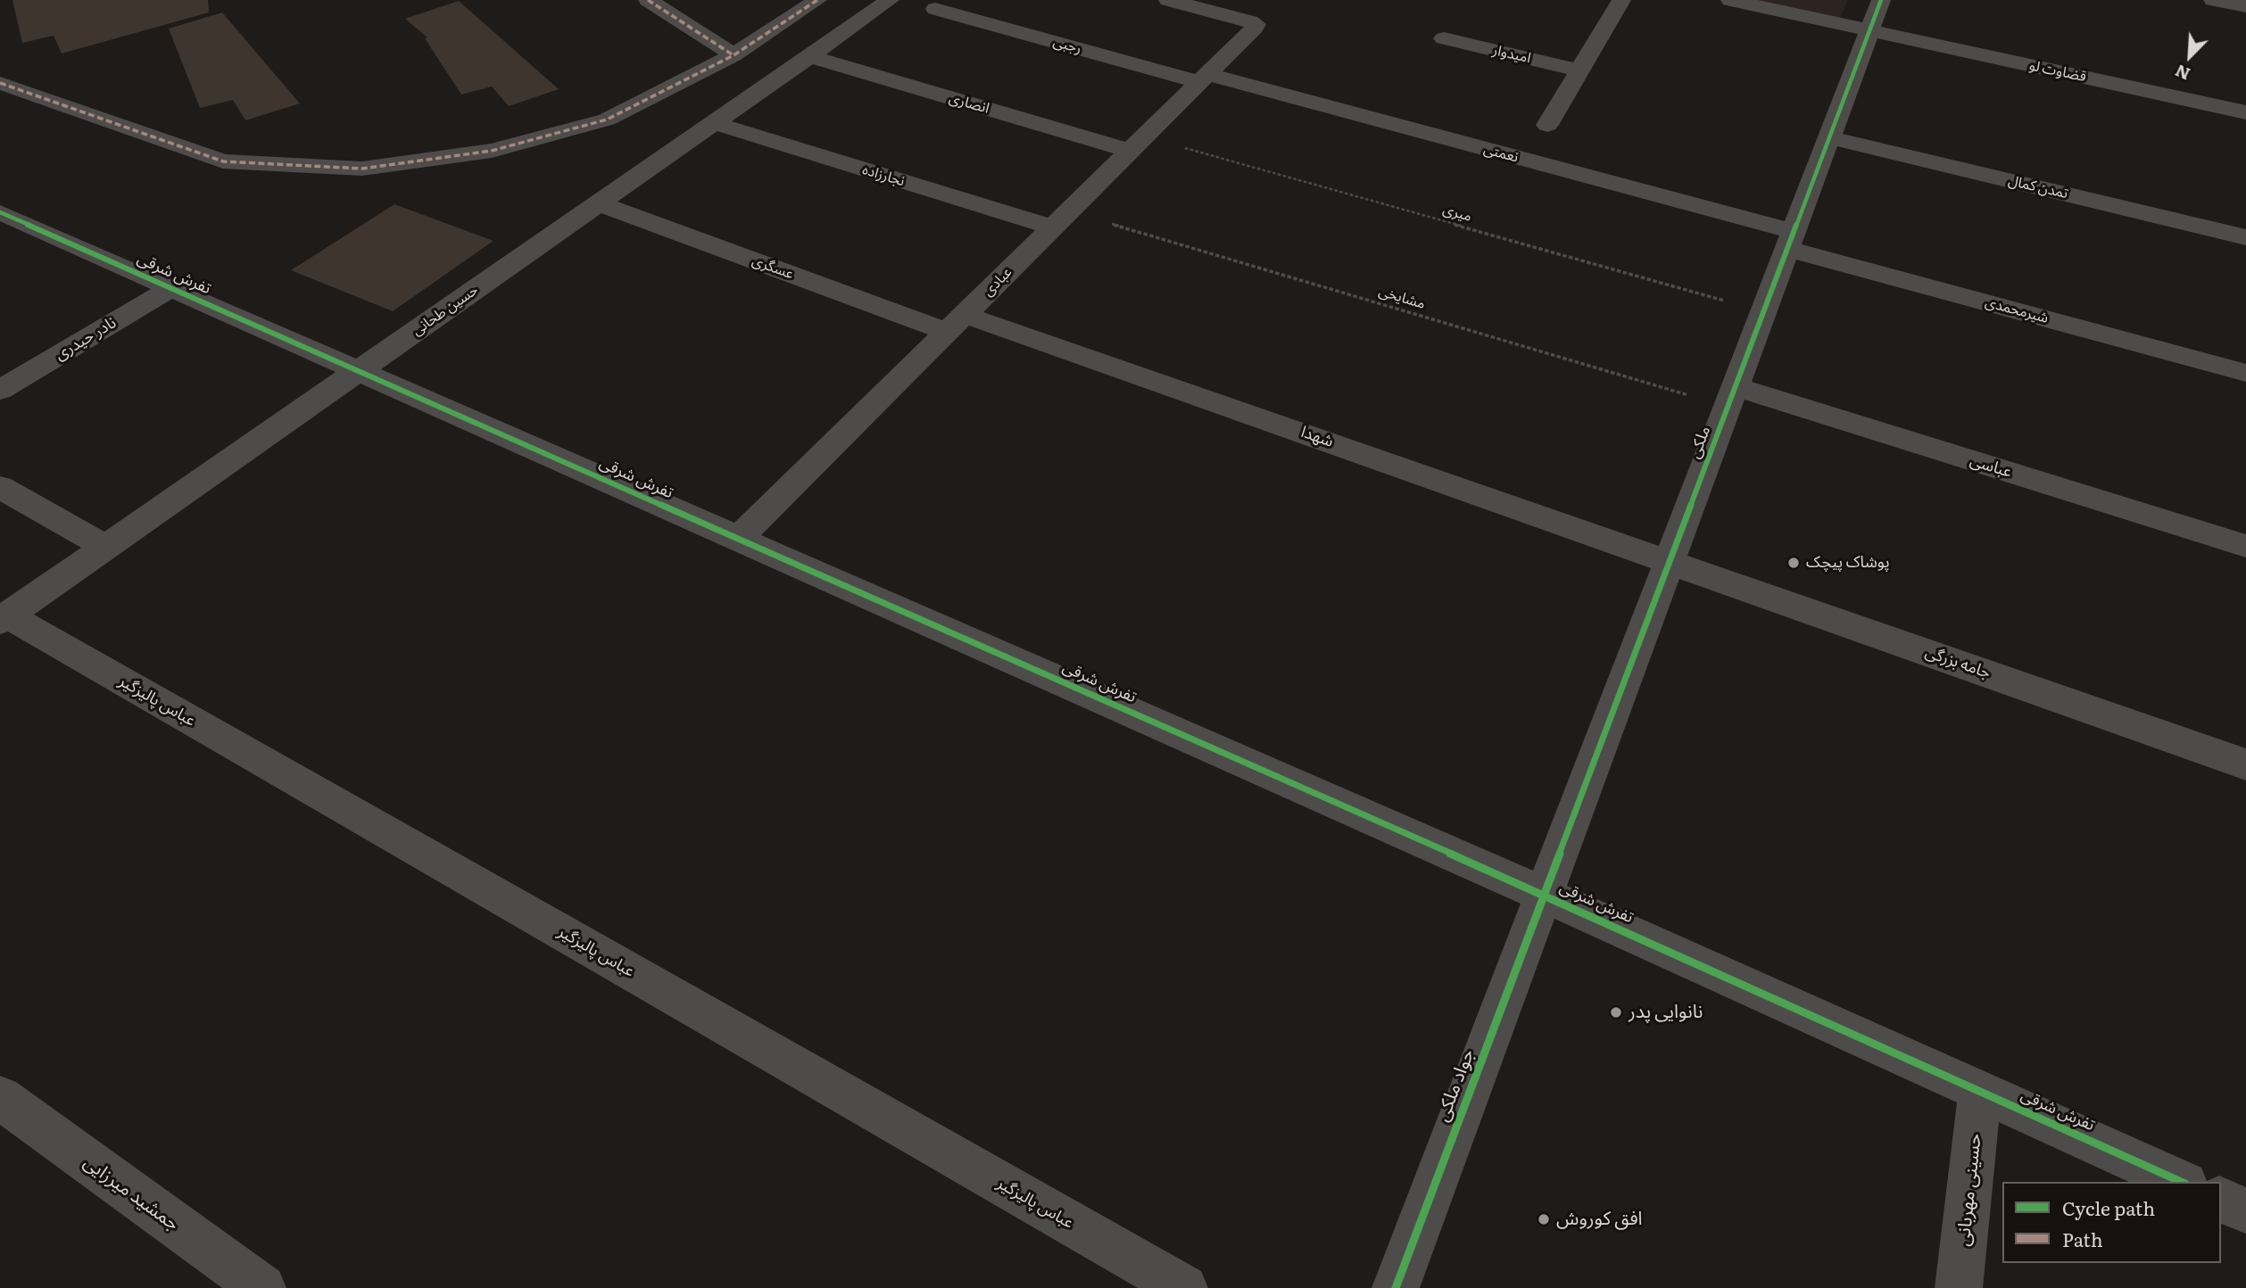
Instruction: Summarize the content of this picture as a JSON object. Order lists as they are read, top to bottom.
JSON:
{
  "streets": {
    "street": [
      "رجبی",
      "امیدوار",
      "قضاوت لو",
      "انصاری",
      "نعمتی",
      "نجارزاده",
      "تمدن کمال",
      "عسگری",
      "تفرش شرقی",
      "عبادی",
      "حسین طحانی",
      "شیرمحمدی",
      "نادر حیدری",
      "شهدا",
      "ملکی",
      "عباسی",
      "جامه بزرگی",
      "عباس پالیزگیر",
      "جواد ملکی",
      "حسینی مهربانی",
      "جمشید میرزایی"
    ],
    "path": ["میری", "مشایخی"]
  },
  "crossings": [
    ["رجبی", "نعمتی"],
    ["رجبی", "عبادی"],
    ["قضاوت لو", "ملکی"],
    ["انصاری", "میری"],
    ["انصاری", "عبادی"],
    ["انصاری", "حسین طحانی"],
    ["نعمتی", "عبادی"],
    ["نعمتی", "شیرمحمدی"],
    ["نعمتی", "ملکی"],
    ["نجارزاده", "عبادی"],
    ["نجارزاده", "مشایخی"],
    ["نجارزاده", "حسین طحانی"],
    ["تمدن کمال", "ملکی"],
    ["میری", "عبادی"],
    ["میری", "ملکی"],
    ["عسگری", "عبادی"],
    ["عسگری", "حسین طحانی"],
    ["عسگری", "شهدا"],
    ["تفرش شرقی", "عبادی"],
    ["تفرش شرقی", "حسین طحانی"],
    ["تفرش شرقی", "نادر حیدری"],
    ["تفرش شرقی", "ملکی"],
    ["تفرش شرقی", "جواد ملکی"],
    ["تفرش شرقی", "حسینی مهربانی"],
    ["عبادی", "مشایخی"],
    ["عبادی", "شهدا"],
    ["مشایخی", "ملکی"],
    ["مشایخی", "عباسی"],
    ["حسین طحانی", "عباس پالیزگیر"],
    ["شیرمحمدی", "ملکی"],
    ["شهدا", "ملکی"],
    ["شهدا", "جامه بزرگی"],
    ["ملکی", "عباسی"],
    ["ملکی", "جامه بزرگی"],
    ["ملکی", "جواد ملکی"]
  ],
  "places": ["پوشاک پیچک", "نانوایی پدر", "افق کوروش"],
  "legend": ["Cycle path", "Path"],
  "north": "bottom left"
}
